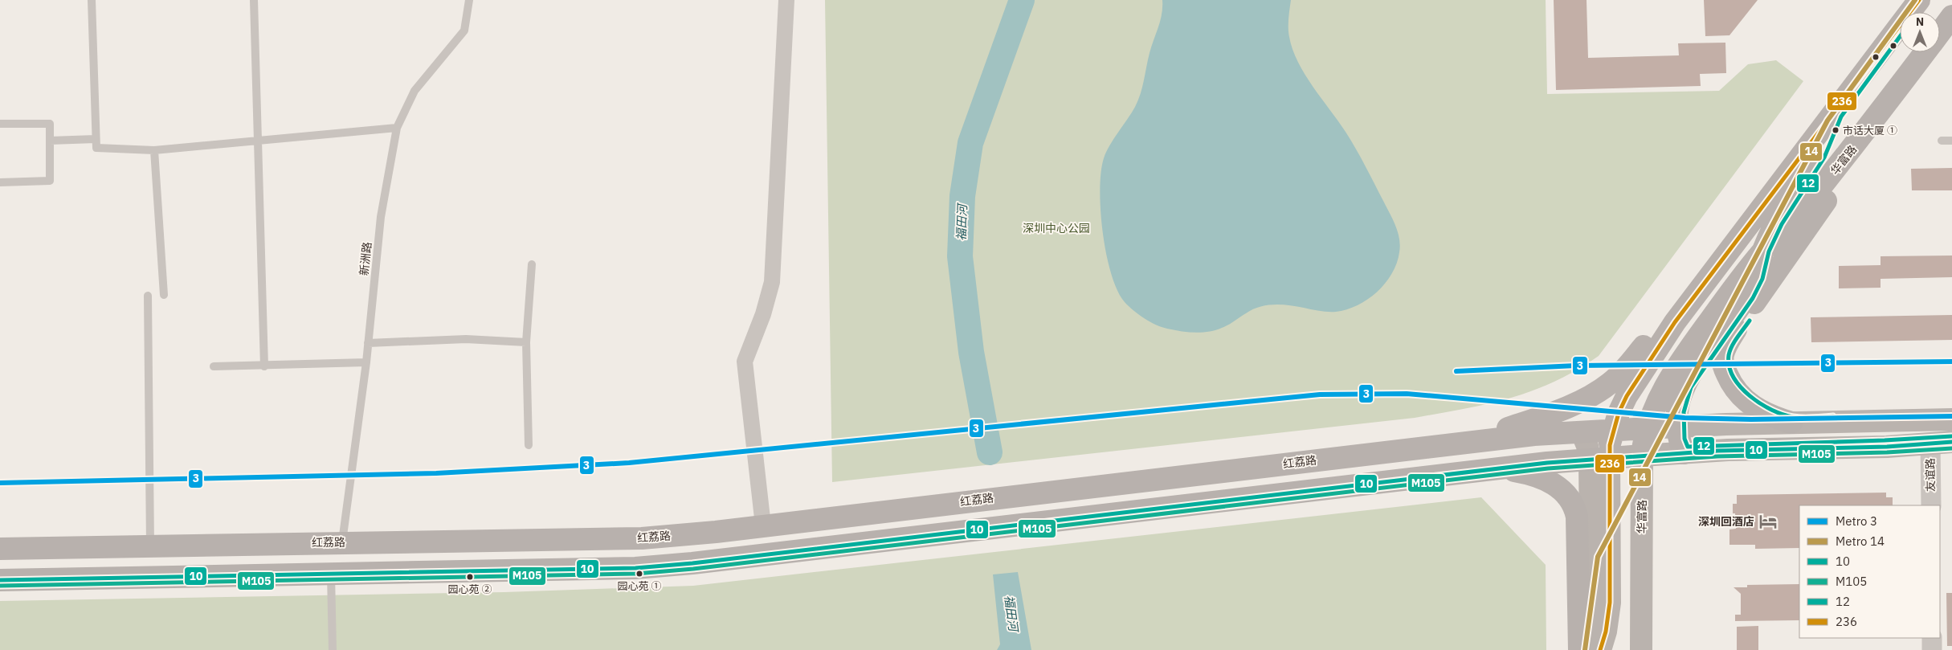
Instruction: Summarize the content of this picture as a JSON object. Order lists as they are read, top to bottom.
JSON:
{
  "streets": {
    "main road": ["华富路", "红荔路"],
    "street": ["友谊路"],
    "lane": ["新洲路"]
  },
  "crossings": [
    ["华富路", "红荔路"],
    ["新洲路", "红荔路"]
  ],
  "water": ["福田河"],
  "parks": ["深圳中心公园"],
  "places": {
    "other": ["市话大厦 ①", "园心苑 ①", "园心苑 ②"],
    "hotel": ["深圳回酒店"]
  },
  "lines": [
    "metro line 14",
    "transit line 236",
    "transit line 12",
    "metro line 3",
    "transit line 10",
    "transit line M105"
  ],
  "legend": [
    "Metro 3",
    "Metro 14",
    "10",
    "M105",
    "12",
    "236"
  ],
  "north": "top"
}
